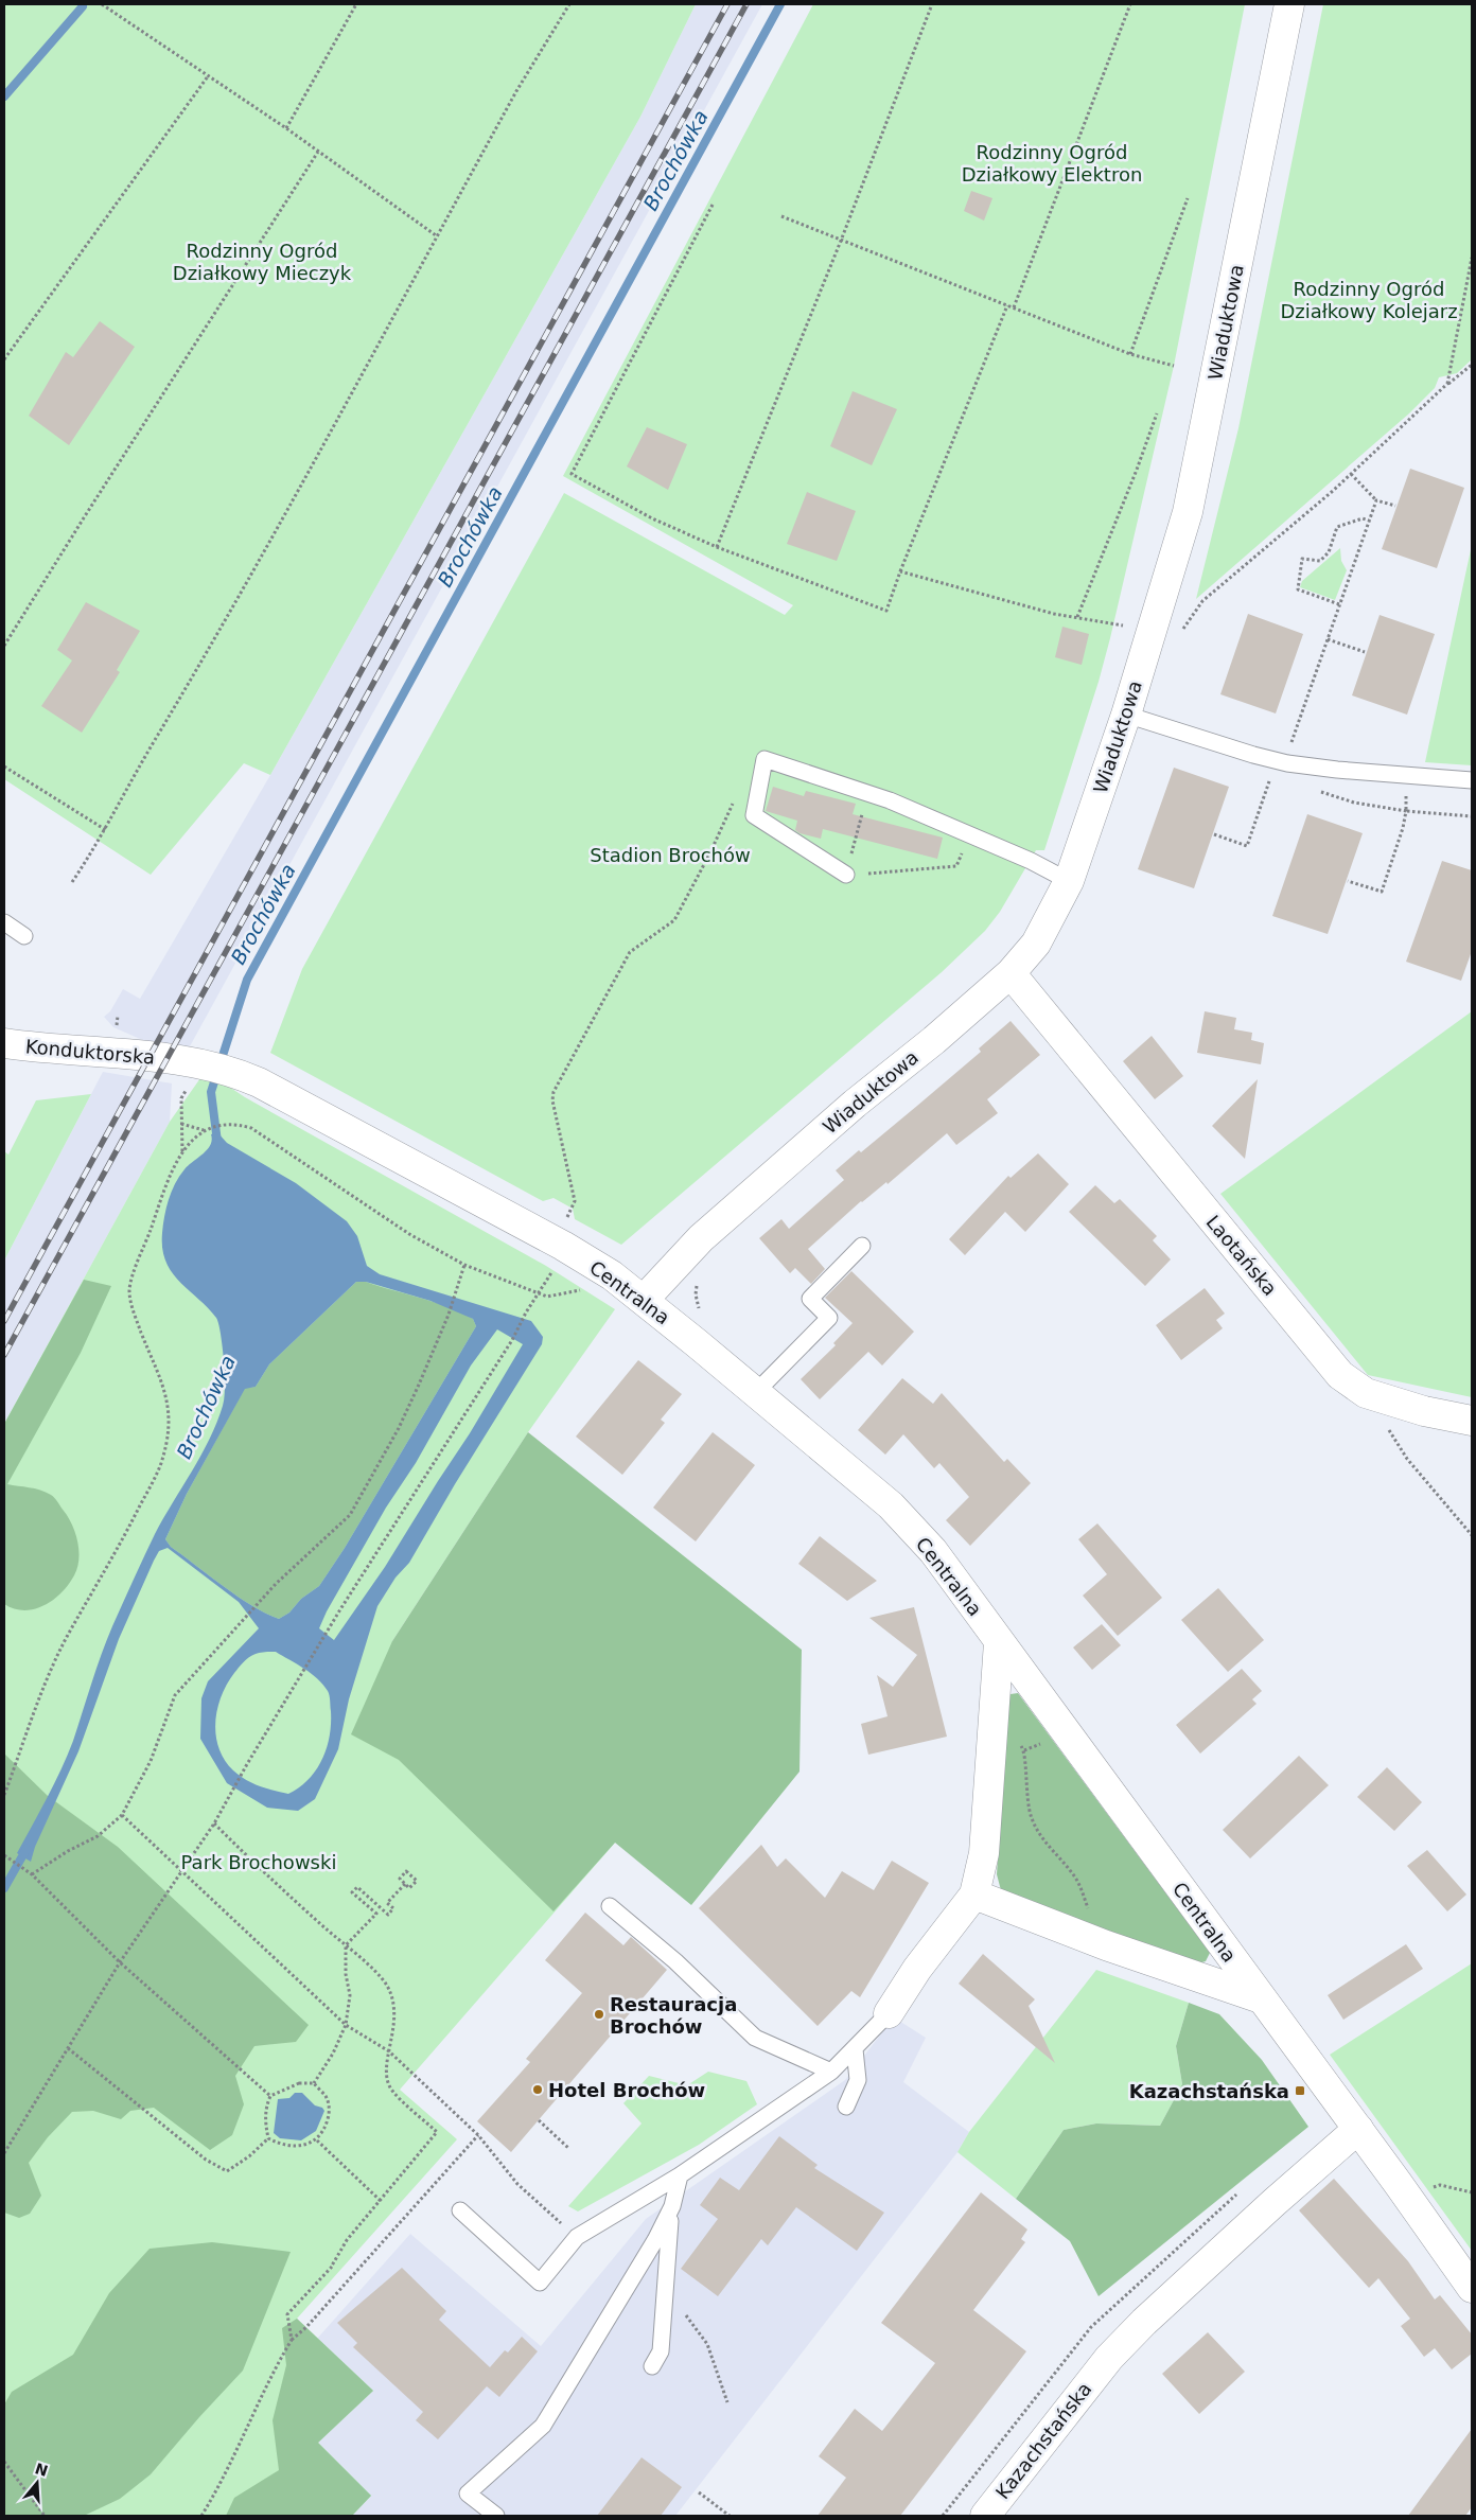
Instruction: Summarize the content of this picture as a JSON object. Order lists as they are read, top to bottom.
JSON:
{
  "streets": {
    "street": [
      "Wiaduktowa",
      "Konduktorska",
      "Laotańska",
      "Centralna",
      "Kazachstańska"
    ]
  },
  "crossings": [
    ["Wiaduktowa", "Laotańska"],
    ["Wiaduktowa", "Centralna"],
    ["Konduktorska", "Centralna"],
    ["Centralna", "Kazachstańska"]
  ],
  "water": ["Brochówka"],
  "parks": [
    "Rodzinny Ogród Działkowy Elektron",
    "Rodzinny Ogród Działkowy Mieczyk",
    "Rodzinny Ogród Działkowy Kolejarz",
    "Stadion Brochów",
    "Park Brochowski"
  ],
  "places": {
    "other": ["Restauracja Brochów", "Hotel Brochów"],
    "transit": ["Kazachstańska"]
  },
  "north": "top"
}
